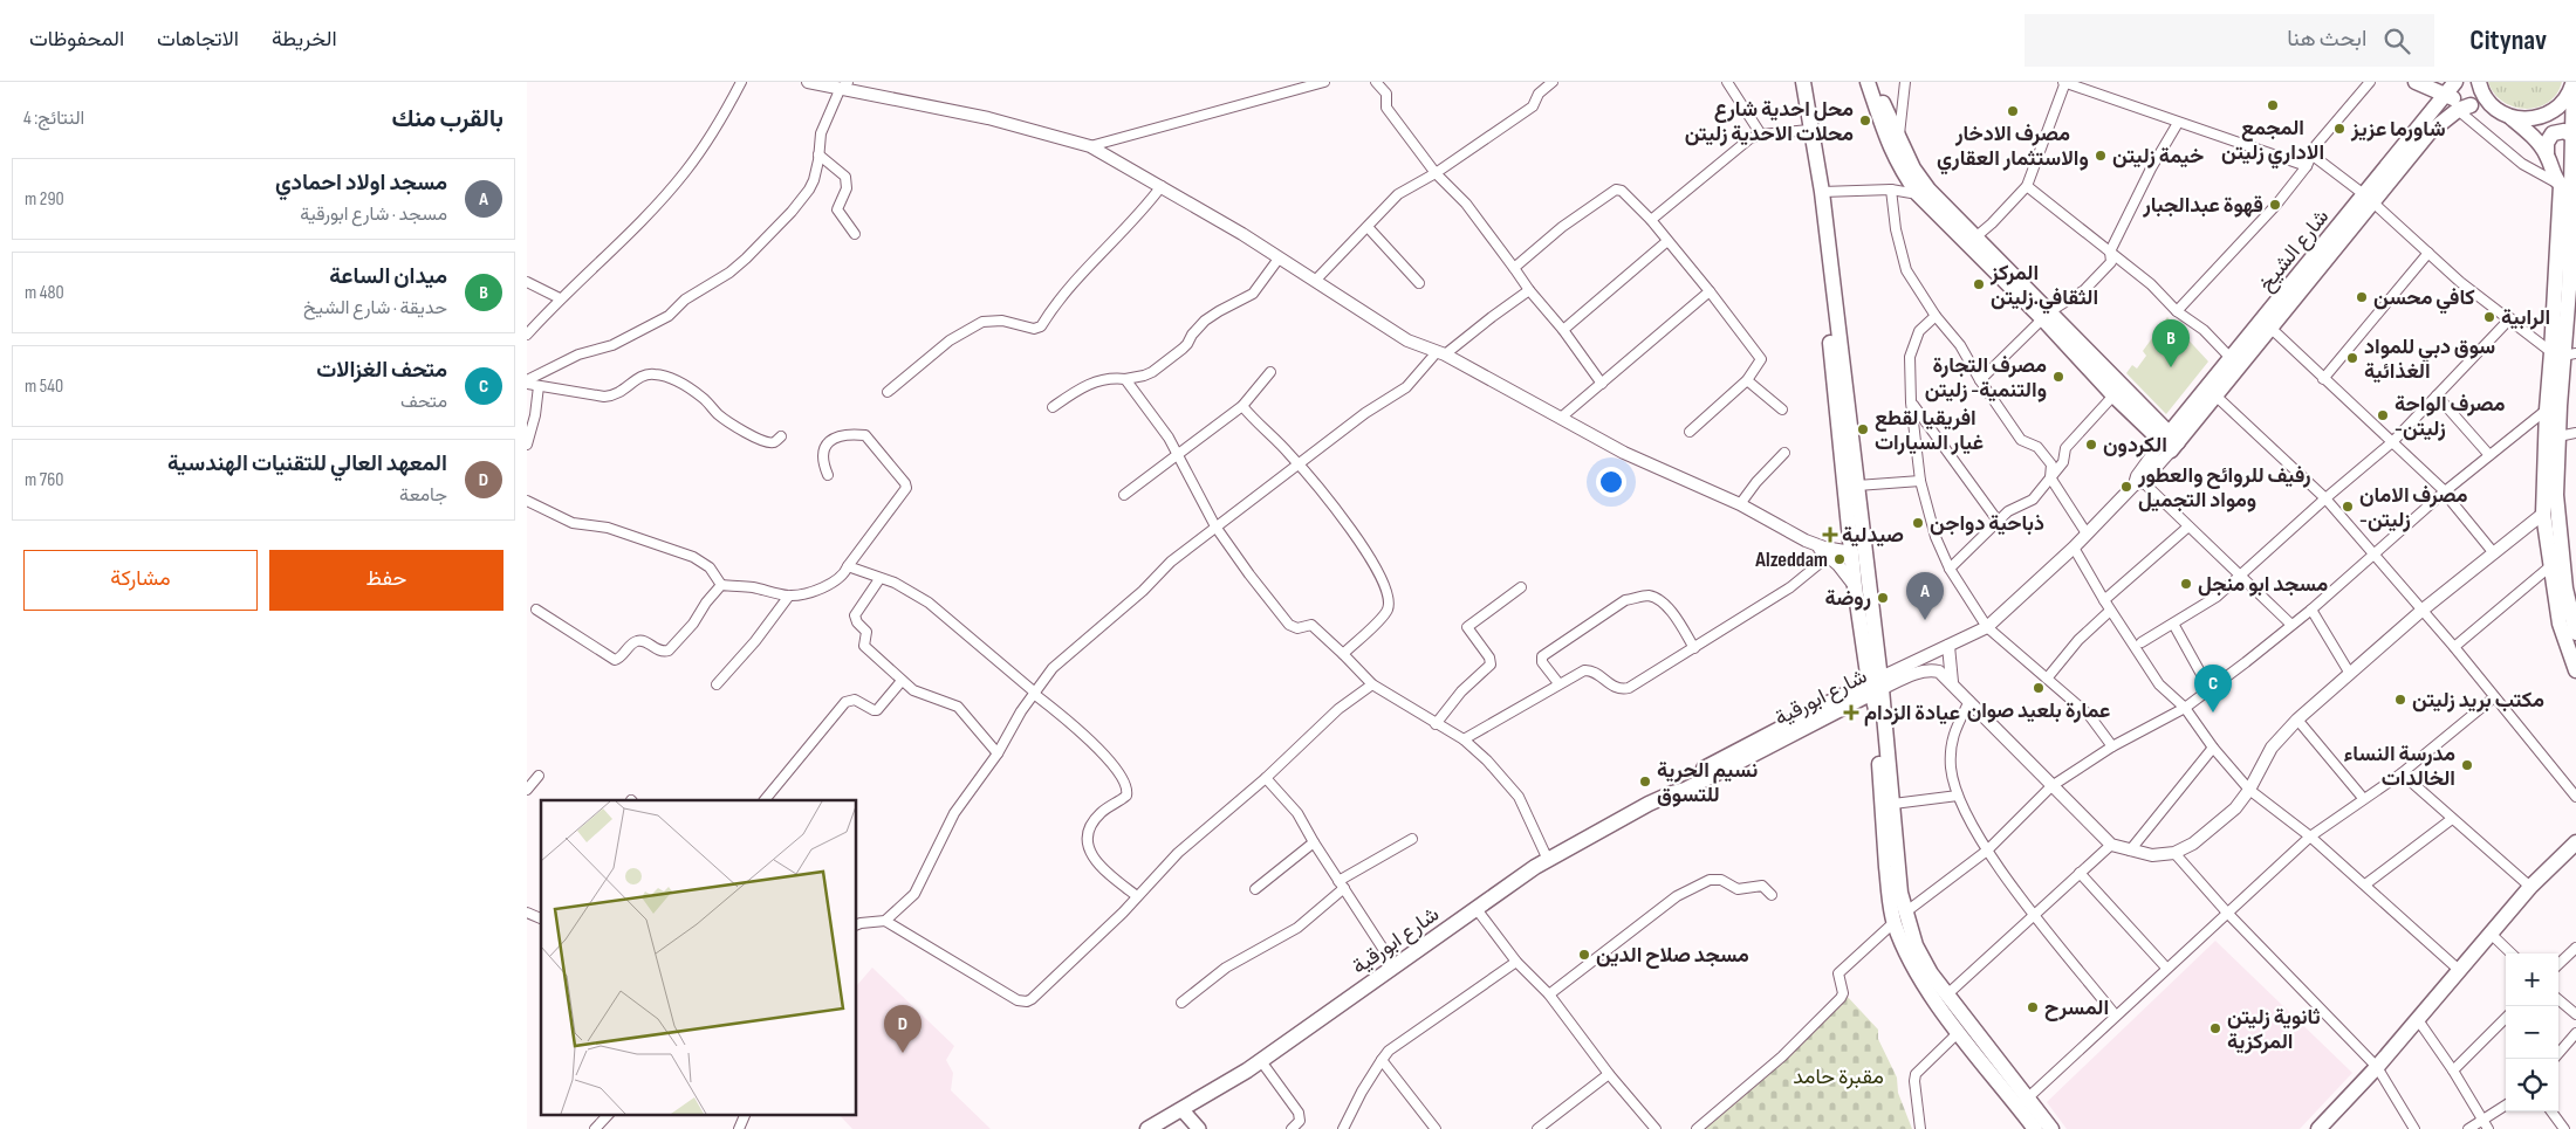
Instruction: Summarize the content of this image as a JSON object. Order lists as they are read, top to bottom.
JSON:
{
  "streets": {
    "main road": ["شارع الشيخ", "شارع ابورقية"]
  },
  "crossings": [
    ["شارع الشيخ", "شارع ابورقية"]
  ],
  "parks": ["مقبرة حامد"],
  "places": {
    "other": [
      "المجمع الاداري زليتن",
      "مصرف اﻻدخار واﻻستثمار العقاري",
      "محل احدية شارع محلات الاحدية زليتن",
      "شاورما عزيز",
      "خيمة زليتن",
      "قهوة عبدالجبار",
      "المركز الثقافي.زليتن",
      "كافي محسن",
      "الرابية",
      "سوق دبي للمواد الغذائية",
      "مصرف التجارة والتنمية- زليتن",
      "مصرف الواحة -زليتن",
      "افريقيا لقطع غيار السيارات",
      "الكردون",
      "رفيف للروائح والعطور ومواد التجميل",
      "مصرف الامان -زليتن",
      "ذباحية دواجن",
      "Alzeddam",
      "مسجد ابو منجل",
      "روضة",
      "عمارة بلعيد صوان",
      "مكتب بريد زليتن",
      "مدرسة النساء الخالدات",
      "نسيم الحرية للتسوق",
      "مسجد صلاح الدين",
      "المسرح",
      "ثانوية زليتن المركزية"
    ],
    "health": ["صيدلية", "عيادة الزدام"]
  },
  "page": {
    "header": "Citynav",
    "search": "ابحث هنا",
    "nav": ["الخريطة", "الاتجاهات", "المحفوظات"],
    "heading": ["بالقرب منك", "النتائج: 4"],
    "list": [
      {
        "mark": "A",
        "name": "مسجد اولاد احمادي",
        "note": "مسجد · شارع ابورقية",
        "value": "290 m"
      },
      {
        "mark": "B",
        "name": "ميدان الساعة",
        "note": "حديقة · شارع الشيخ",
        "value": "480 m"
      },
      {
        "mark": "C",
        "name": "متحف الغزالات",
        "note": "متحف",
        "value": "540 m"
      },
      {
        "mark": "D",
        "name": "المعهد العالي للتقنيات الهندسية",
        "note": "جامعة",
        "value": "760 m"
      }
    ],
    "pins": [
      "B",
      "A",
      "C",
      "D"
    ],
    "buttons": ["حفظ", "مشاركة"],
    "map_buttons": ["+", "−"]
  }
}
